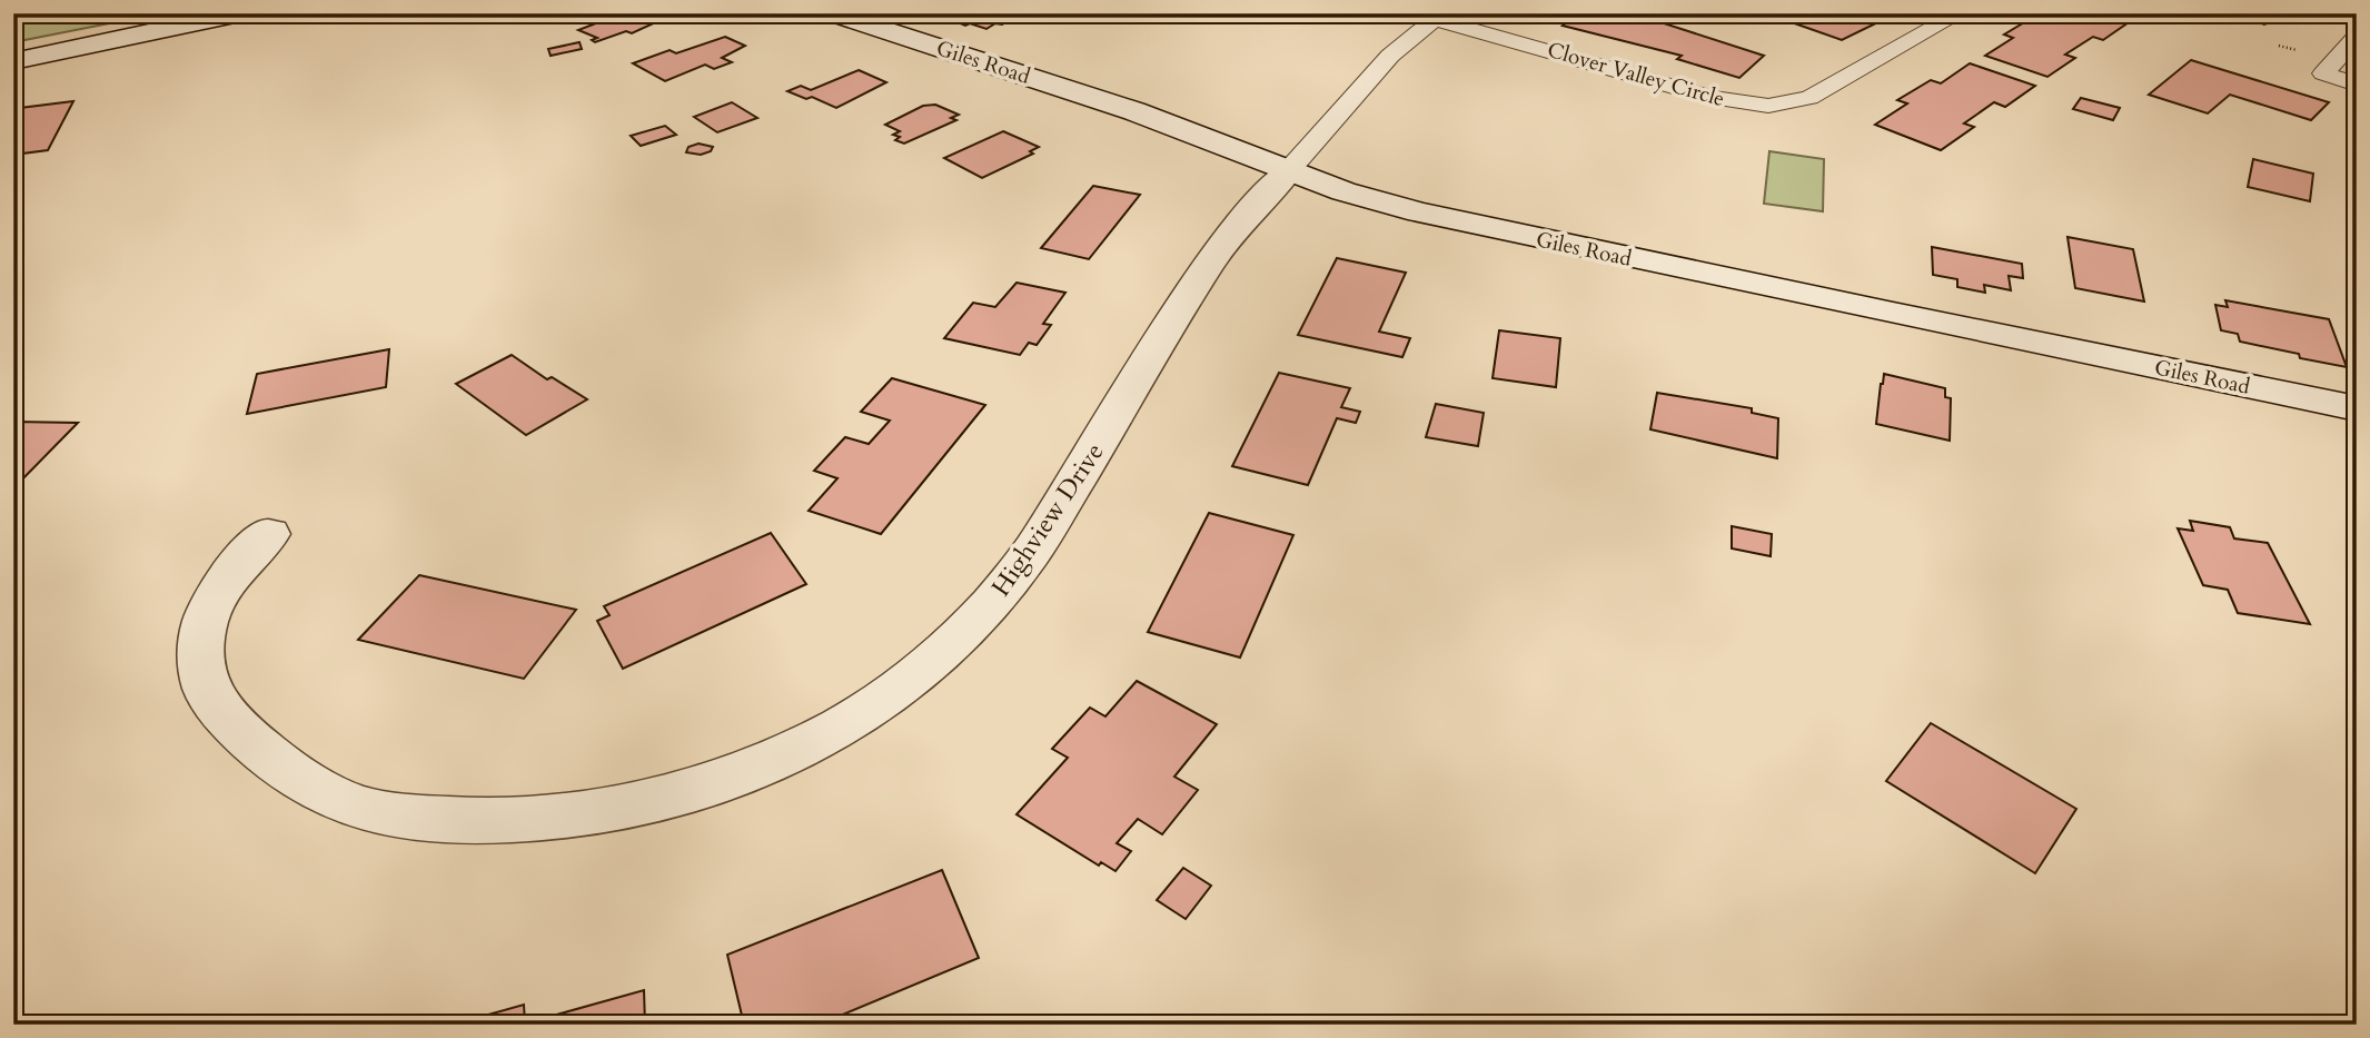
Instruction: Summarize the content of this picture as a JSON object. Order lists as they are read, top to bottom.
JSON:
{
  "streets": {
    "street": ["Giles Road", "Highview Drive"],
    "lane": ["Clover Valley Circle"]
  },
  "crossings": [
    ["Giles Road", "Clover Valley Circle"],
    ["Giles Road", "Highview Drive"],
    ["Clover Valley Circle", "Highview Drive"]
  ]
}
